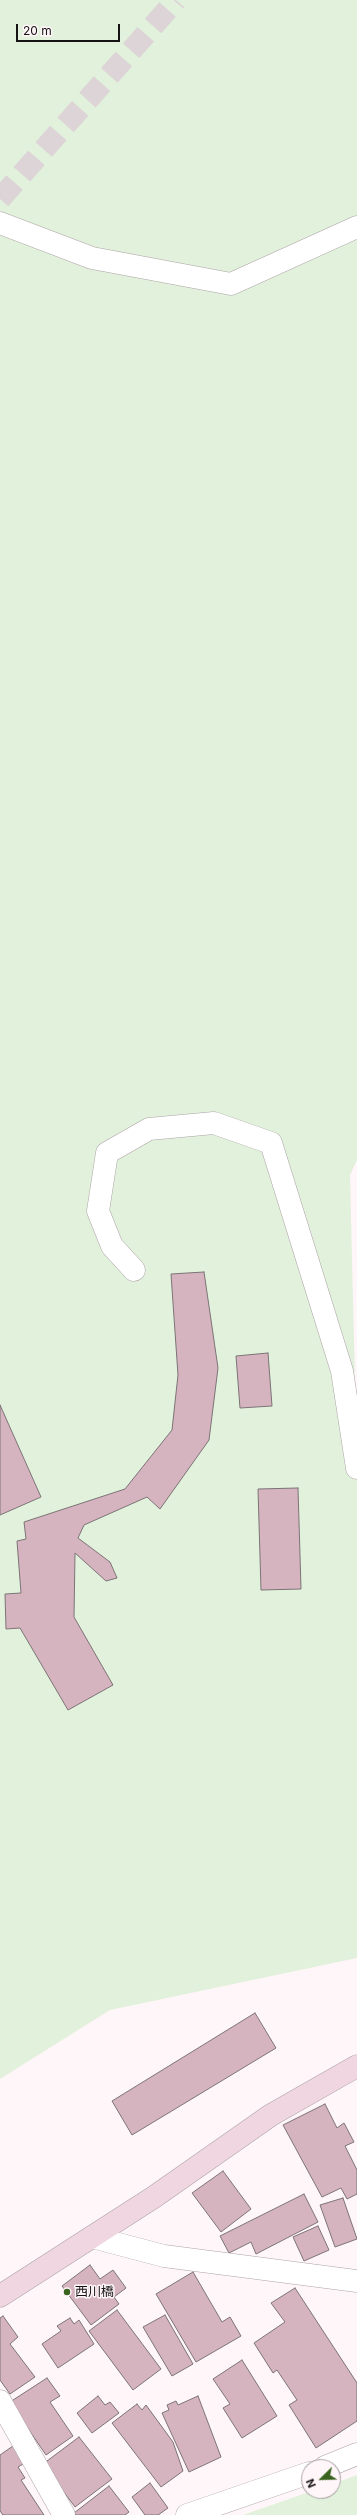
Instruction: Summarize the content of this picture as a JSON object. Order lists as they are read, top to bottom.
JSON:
{
  "places": ["西川橋"],
  "scale_bar": "20 m",
  "north": "bottom left"
}
